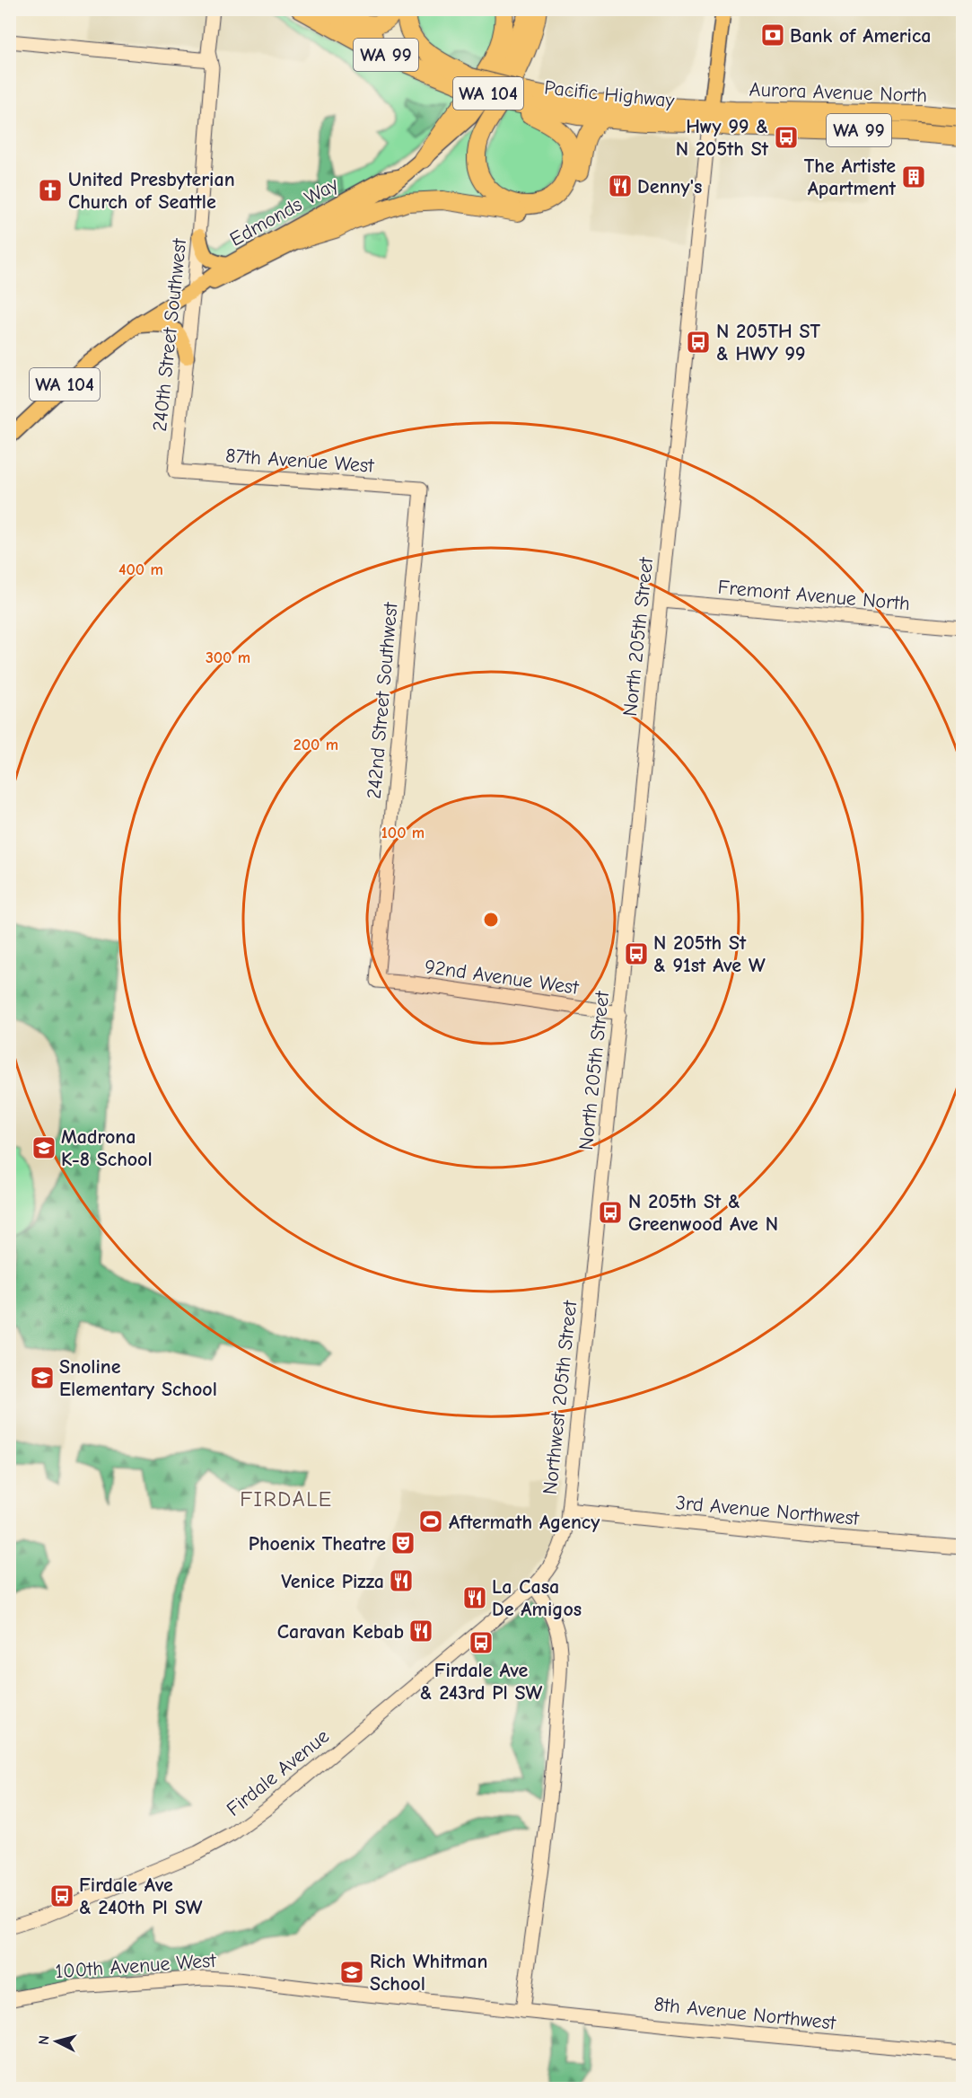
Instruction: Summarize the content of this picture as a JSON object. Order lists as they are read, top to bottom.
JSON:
{
  "streets": {
    "highway": ["WA 99", "Aurora Avenue North", "Pacific Highway"],
    "main road": ["WA 104", "Edmonds Way", "North 205th Street"],
    "street": [
      "240th Street Southwest",
      "87th Avenue West",
      "Fremont Avenue North",
      "242nd Street Southwest",
      "92nd Avenue West",
      "Northwest 205th Street",
      "3rd Avenue Northwest",
      "Firdale Avenue",
      "100th Avenue West",
      "8th Avenue Northwest"
    ]
  },
  "crossings": [
    ["Aurora Avenue North", "Pacific Highway"],
    ["Aurora Avenue North", "North 205th Street"],
    ["Pacific Highway", "North 205th Street"],
    ["Edmonds Way", "240th Street Southwest"],
    ["240th Street Southwest", "87th Avenue West"],
    ["87th Avenue West", "242nd Street Southwest"],
    ["Fremont Avenue North", "North 205th Street"],
    ["North 205th Street", "92nd Avenue West"],
    ["North 205th Street", "Northwest 205th Street"],
    ["242nd Street Southwest", "92nd Avenue West"],
    ["Northwest 205th Street", "3rd Avenue Northwest"],
    ["Northwest 205th Street", "Firdale Avenue"],
    ["100th Avenue West", "8th Avenue Northwest"]
  ],
  "districts": ["FIRDALE"],
  "places": {
    "bank": ["Bank of America"],
    "bus stop": [
      "Hwy 99 & N 205th St",
      "N 205TH ST & HWY 99",
      "N 205th St & 91st Ave W",
      "N 205th St & Greenwood Ave N",
      "Firdale Ave & 243rd Pl SW",
      "Firdale Ave & 240th Pl SW"
    ],
    "building": ["The Artiste Apartment"],
    "restaurant": [
      "Denny's",
      "Venice Pizza",
      "La Casa De Amigos",
      "Caravan Kebab"
    ],
    "church": ["United Presbyterian Church of Seattle"],
    "school or university": ["Madrona K-8 School", "Snoline Elementary School", "Rich Whitman School"],
    "sports": ["Aftermath Agency"],
    "theatre": ["Phoenix Theatre"]
  },
  "north": "left",
  "rings": [
    "400 m",
    "300 m",
    "200 m",
    "100 m"
  ]
}
